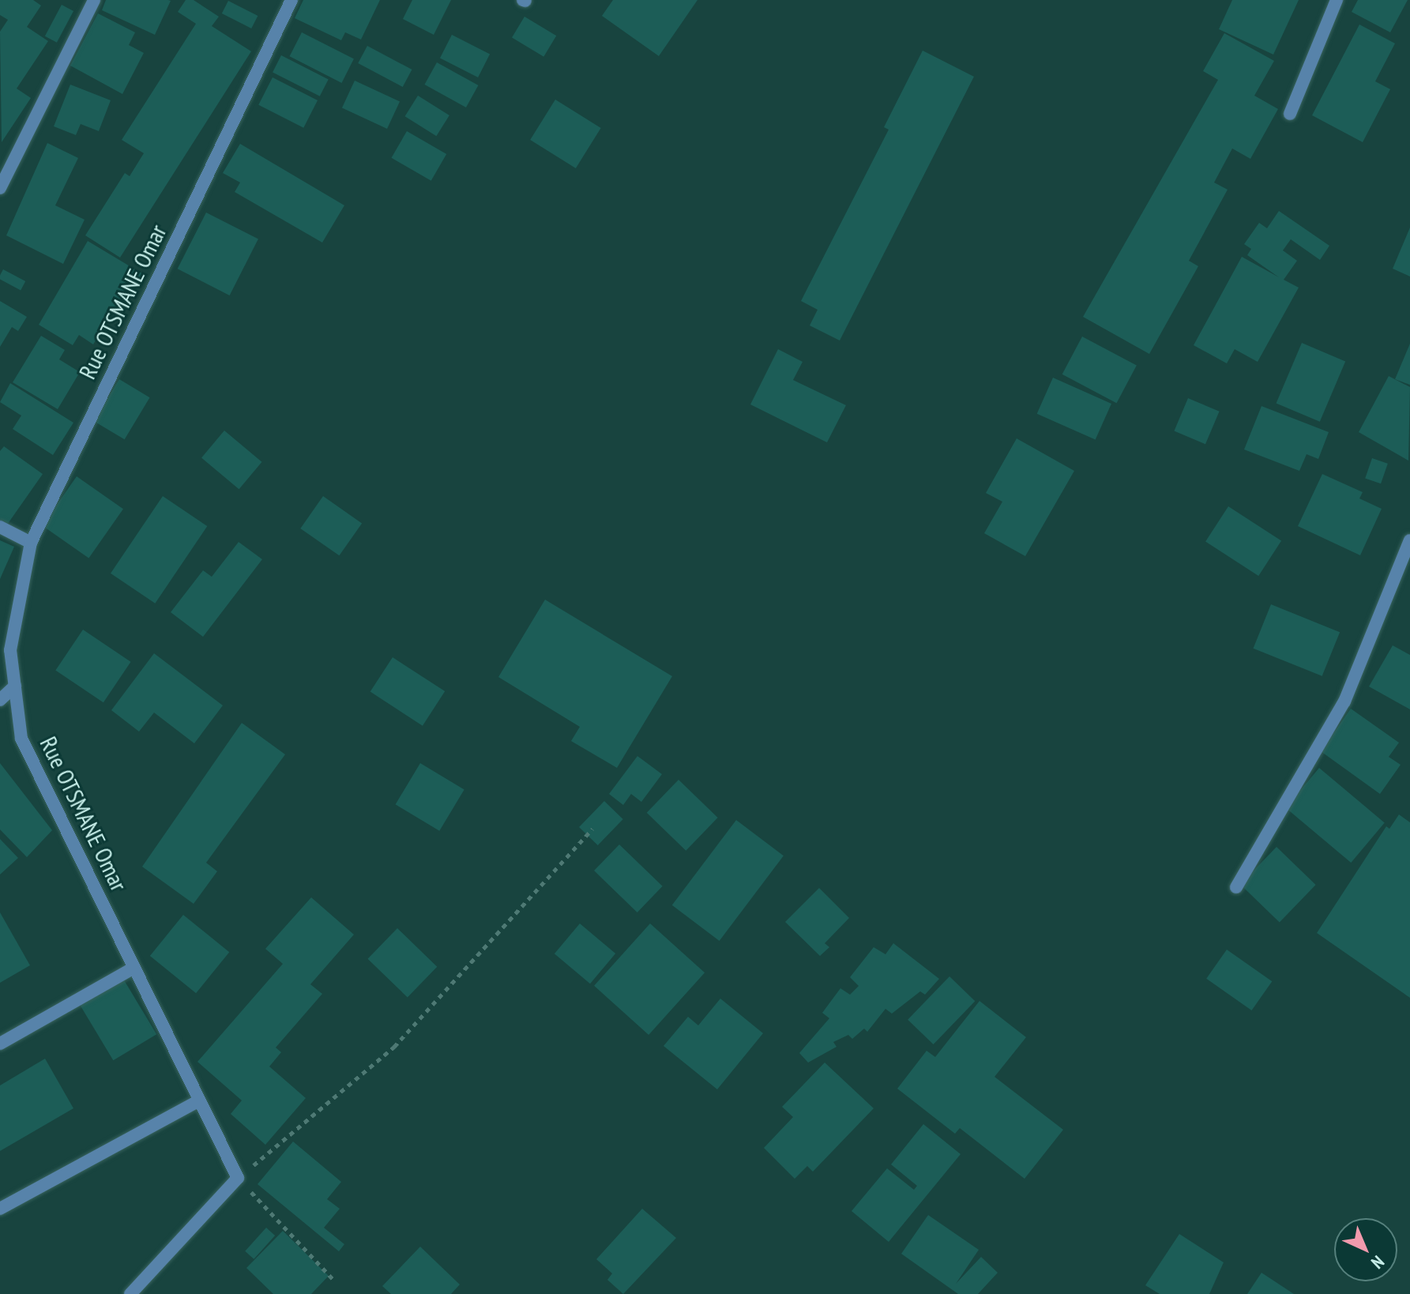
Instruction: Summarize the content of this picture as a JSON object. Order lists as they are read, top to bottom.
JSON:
{
  "streets": {
    "street": ["Rue OTSMANE Omar"]
  },
  "north": "bottom right"
}
